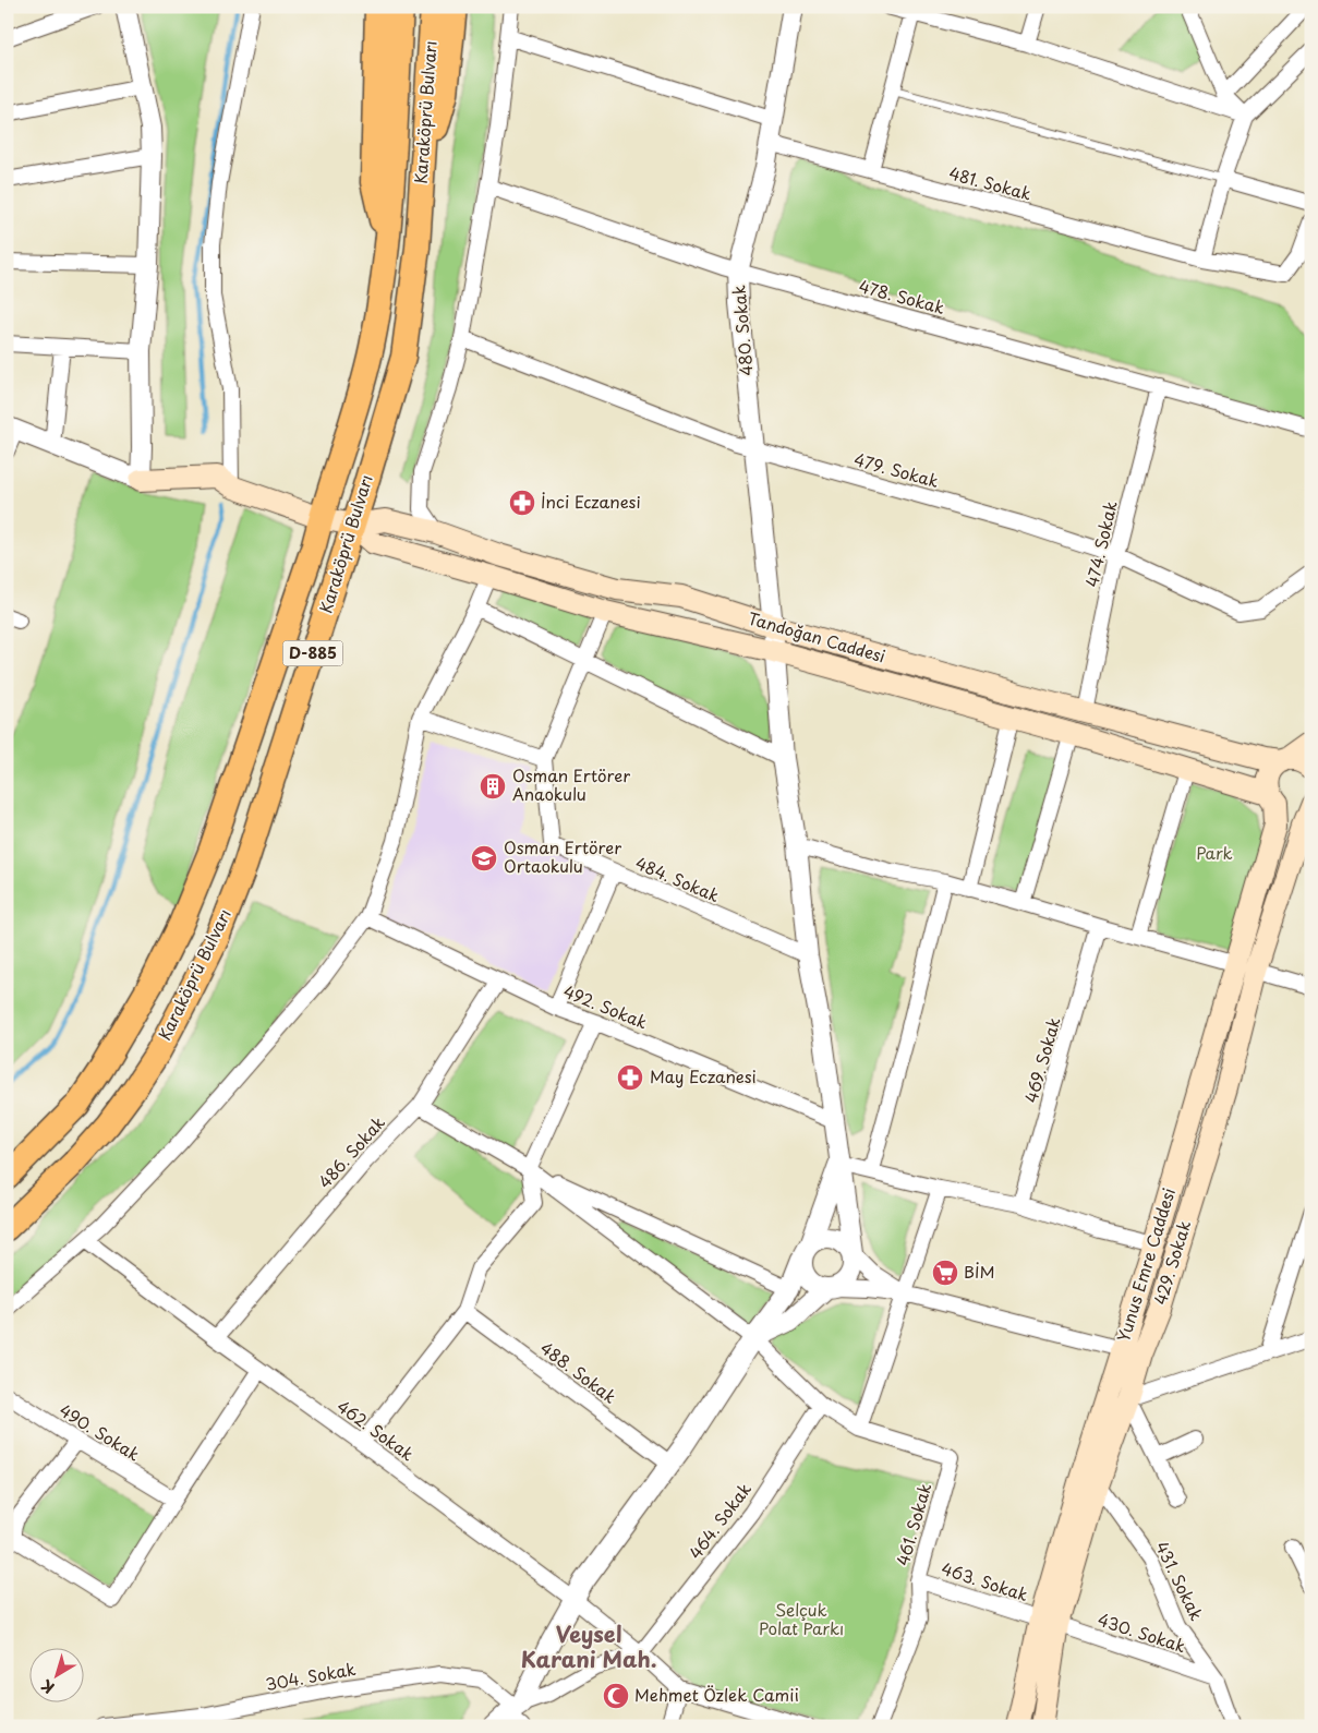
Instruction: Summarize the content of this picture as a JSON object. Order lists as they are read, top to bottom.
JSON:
{
  "streets": {
    "highway": ["Karaköprü Bulvarı", "D-885"],
    "main road": ["Tandoğan Caddesi", "429. Sokak", "Yunus Emre Caddesi"],
    "street": [
      "481. Sokak",
      "478. Sokak",
      "480. Sokak",
      "479. Sokak",
      "474. Sokak",
      "484. Sokak",
      "492. Sokak",
      "469. Sokak",
      "486. Sokak",
      "488. Sokak",
      "462. Sokak",
      "490. Sokak",
      "464. Sokak",
      "461. Sokak",
      "431. Sokak",
      "463. Sokak",
      "430. Sokak",
      "304. Sokak"
    ]
  },
  "crossings": [
    ["Karaköprü Bulvarı", "Tandoğan Caddesi"],
    ["481. Sokak", "480. Sokak"],
    ["478. Sokak", "480. Sokak"],
    ["478. Sokak", "474. Sokak"],
    ["480. Sokak", "479. Sokak"],
    ["480. Sokak", "Tandoğan Caddesi"],
    ["480. Sokak", "484. Sokak"],
    ["480. Sokak", "492. Sokak"],
    ["479. Sokak", "474. Sokak"],
    ["474. Sokak", "Tandoğan Caddesi"],
    ["Tandoğan Caddesi", "429. Sokak"],
    ["Tandoğan Caddesi", "Yunus Emre Caddesi"],
    ["492. Sokak", "486. Sokak"],
    ["486. Sokak", "462. Sokak"],
    ["429. Sokak", "Yunus Emre Caddesi"],
    ["429. Sokak", "431. Sokak"],
    ["429. Sokak", "463. Sokak"],
    ["429. Sokak", "430. Sokak"],
    ["Yunus Emre Caddesi", "463. Sokak"],
    ["Yunus Emre Caddesi", "430. Sokak"],
    ["462. Sokak", "464. Sokak"],
    ["461. Sokak", "463. Sokak"],
    ["431. Sokak", "430. Sokak"],
    ["463. Sokak", "430. Sokak"]
  ],
  "districts": ["Veysel Karani Mah."],
  "parks": ["Park", "Selçuk Polat Parkı"],
  "places": {
    "pharmacy": ["İnci Eczanesi", "May Eczanesi"],
    "building": ["Osman Ertörer Anaokulu"],
    "school or university": ["Osman Ertörer Ortaokulu"],
    "supermarket": ["BİM"],
    "mosque": ["Mehmet Özlek Camii"]
  },
  "north": "bottom left"
}
